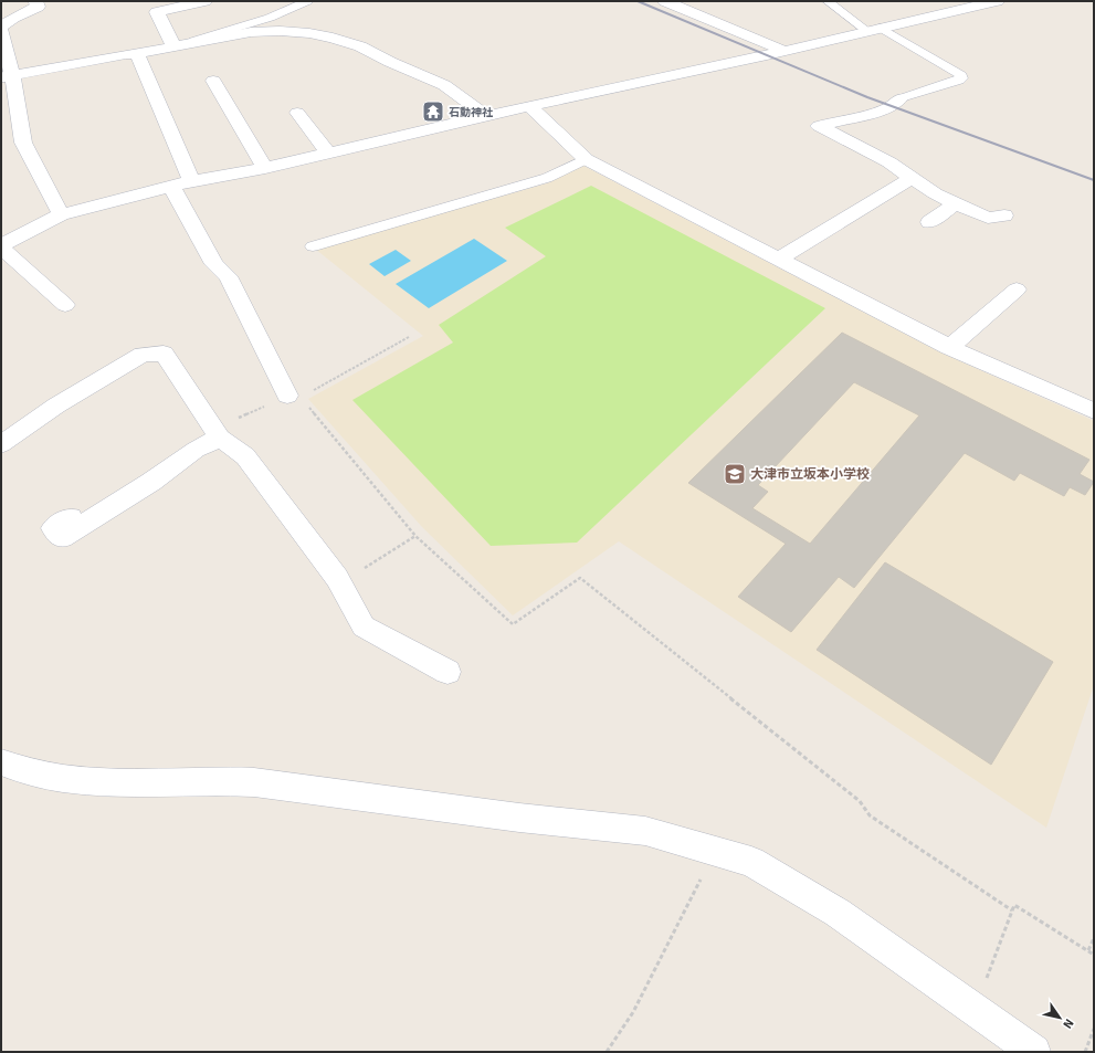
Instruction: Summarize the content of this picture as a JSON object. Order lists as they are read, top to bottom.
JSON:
{
  "places": {
    "temple": ["石動神社"],
    "school or university": ["大津市立坂本小学校"]
  },
  "north": "bottom right"
}
